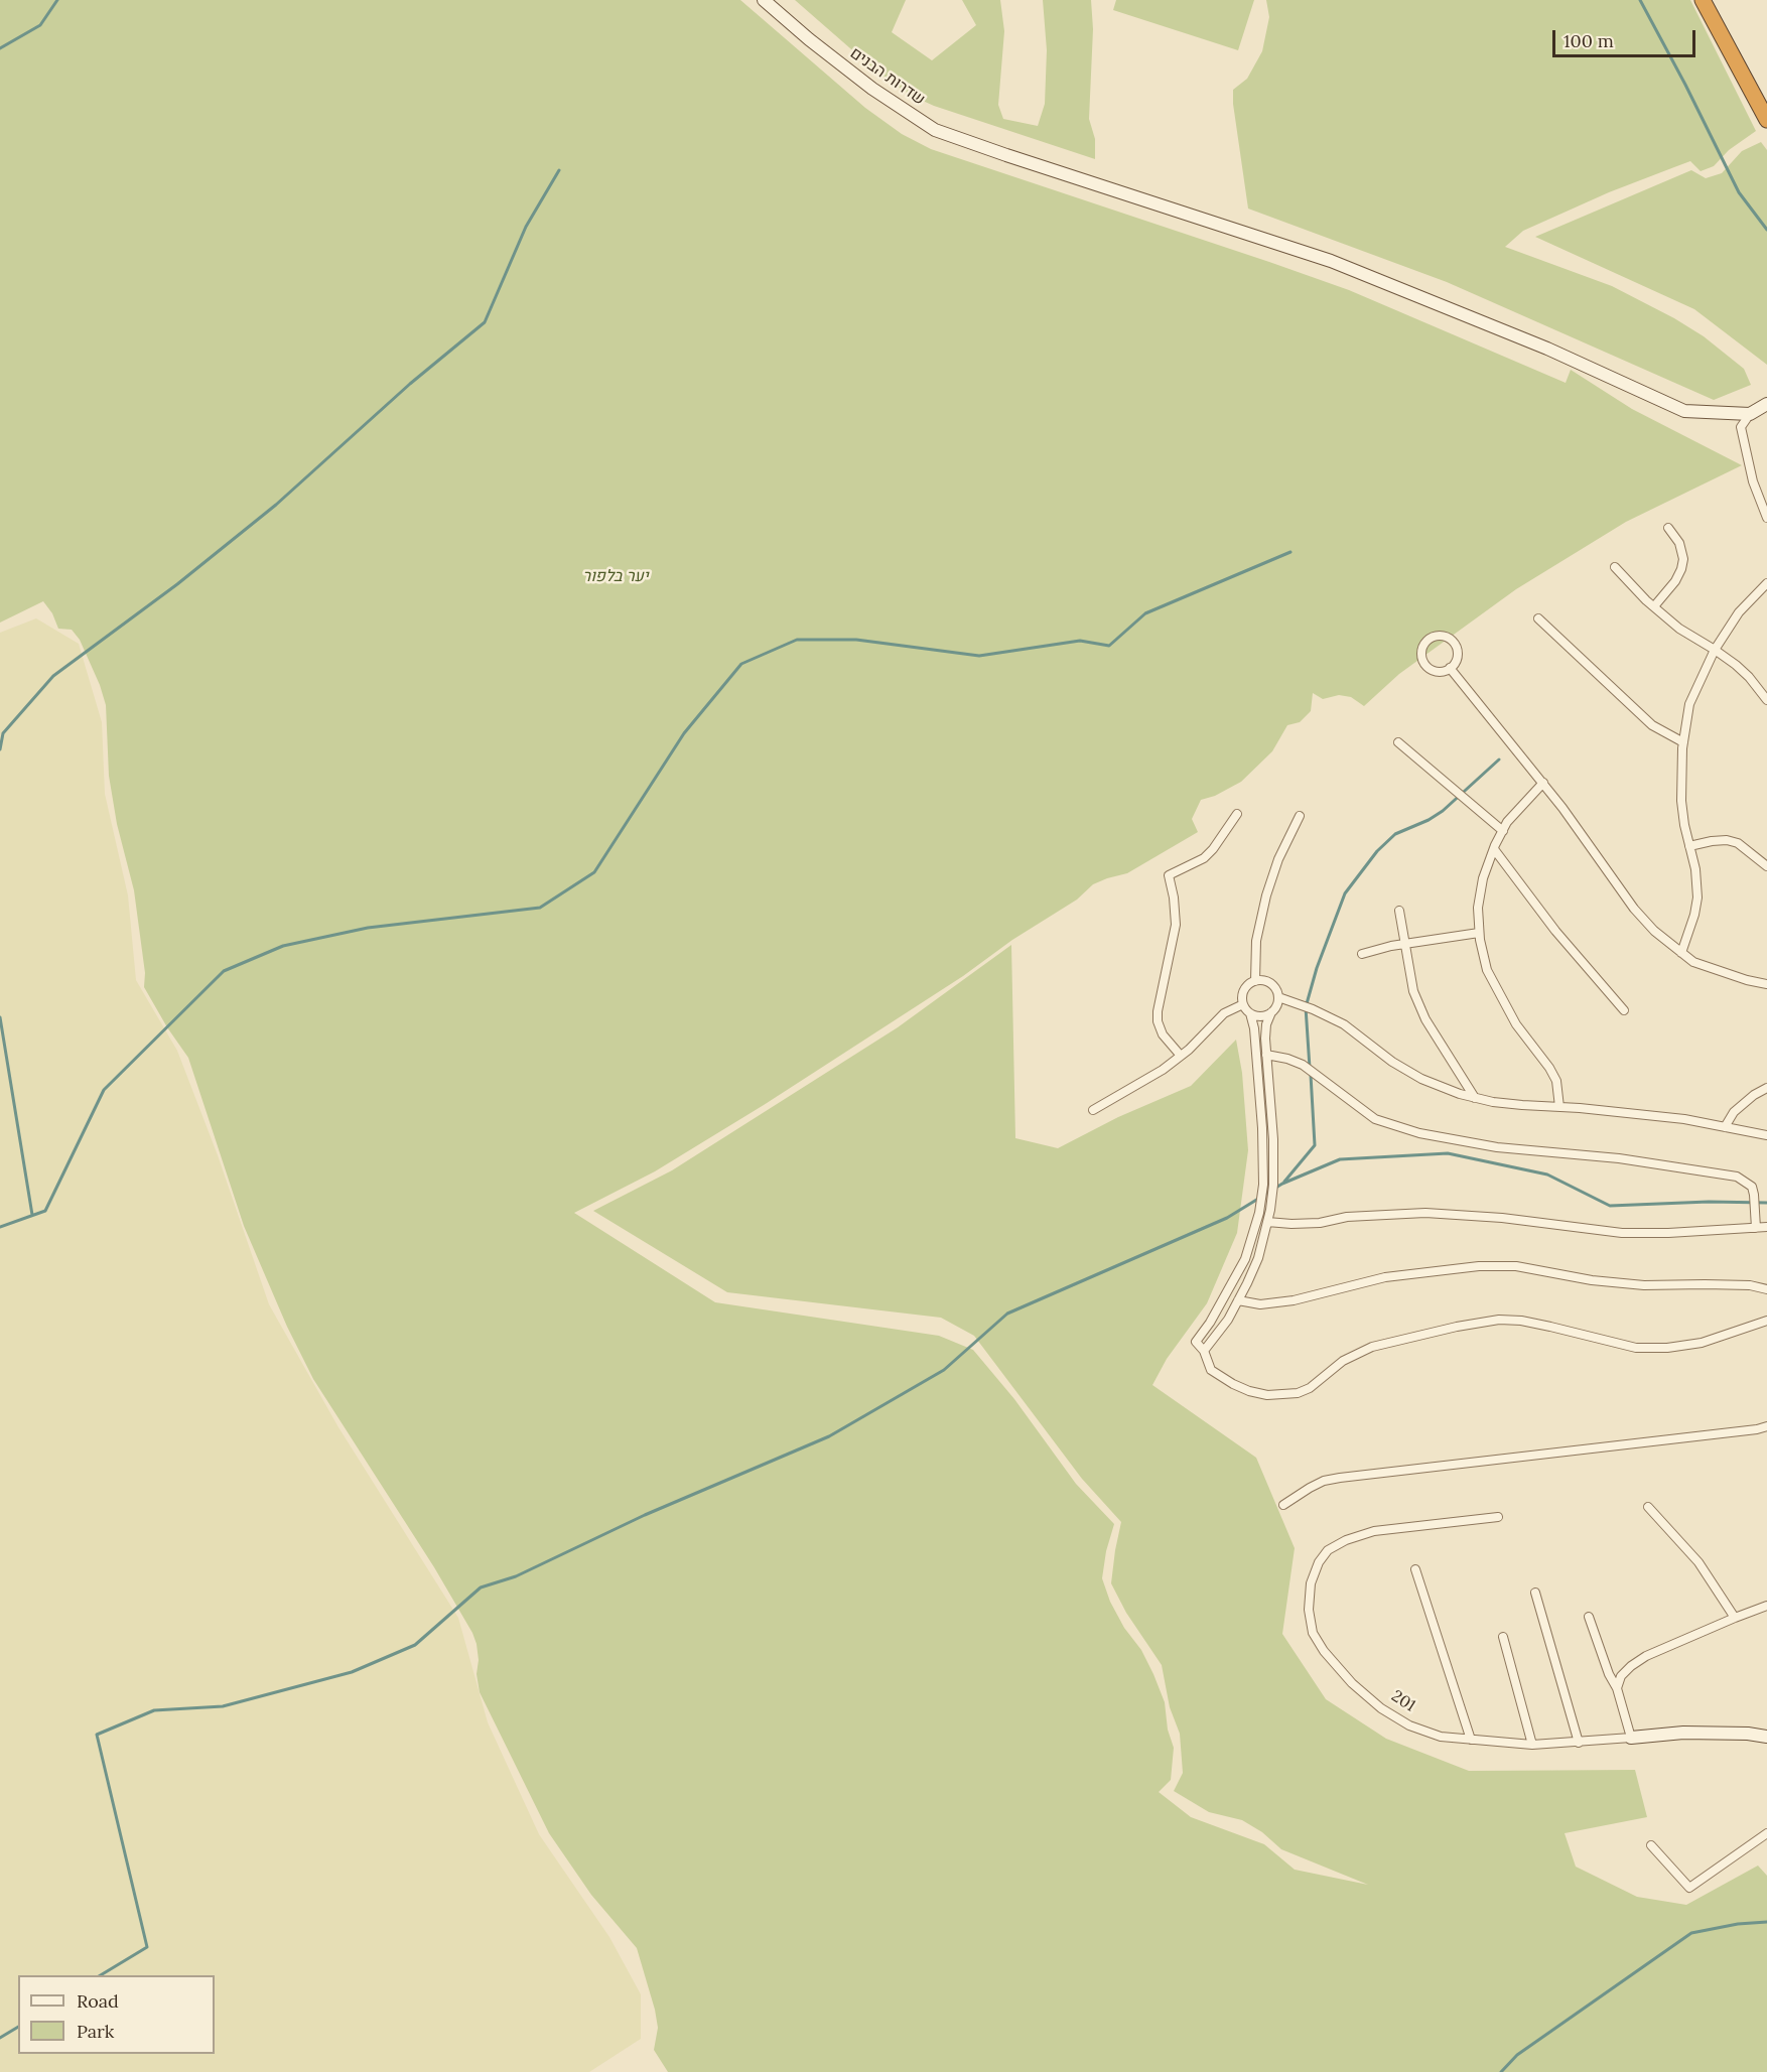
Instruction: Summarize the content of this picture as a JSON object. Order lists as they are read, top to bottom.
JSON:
{
  "streets": {
    "main road": ["שדרות הבנים", "201"]
  },
  "parks": ["יער בלפור"],
  "legend": ["Road", "Park"],
  "scale_bar": "100 m"
}
